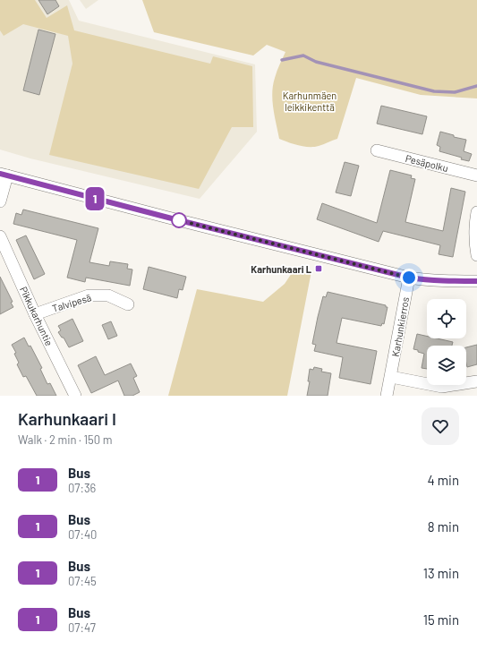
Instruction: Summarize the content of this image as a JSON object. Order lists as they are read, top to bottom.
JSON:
{
  "streets": {
    "street": [
      "Pesäpolku",
      "Talvipesä",
      "Pikkukarhuntie",
      "Karhunkierros"
    ]
  },
  "crossings": [
    ["Talvipesä", "Pikkukarhuntie"]
  ],
  "parks": ["Karhunmäen leikkikenttä"],
  "places": {
    "transit": ["Karhunkaari L"]
  },
  "lines": ["bus line 1"],
  "page": {
    "on_map": "1",
    "heading": ["Karhunkaari I", "Walk · 2 min · 150 m"],
    "list": [
      {
        "mark": "1",
        "name": "Bus",
        "note": "07:36",
        "value": "4 min"
      },
      {
        "mark": "1",
        "name": "Bus",
        "note": "07:40",
        "value": "8 min"
      },
      {
        "mark": "1",
        "name": "Bus",
        "note": "07:45",
        "value": "13 min"
      },
      {
        "mark": "1",
        "name": "Bus",
        "note": "07:47",
        "value": "15 min"
      }
    ]
  }
}
